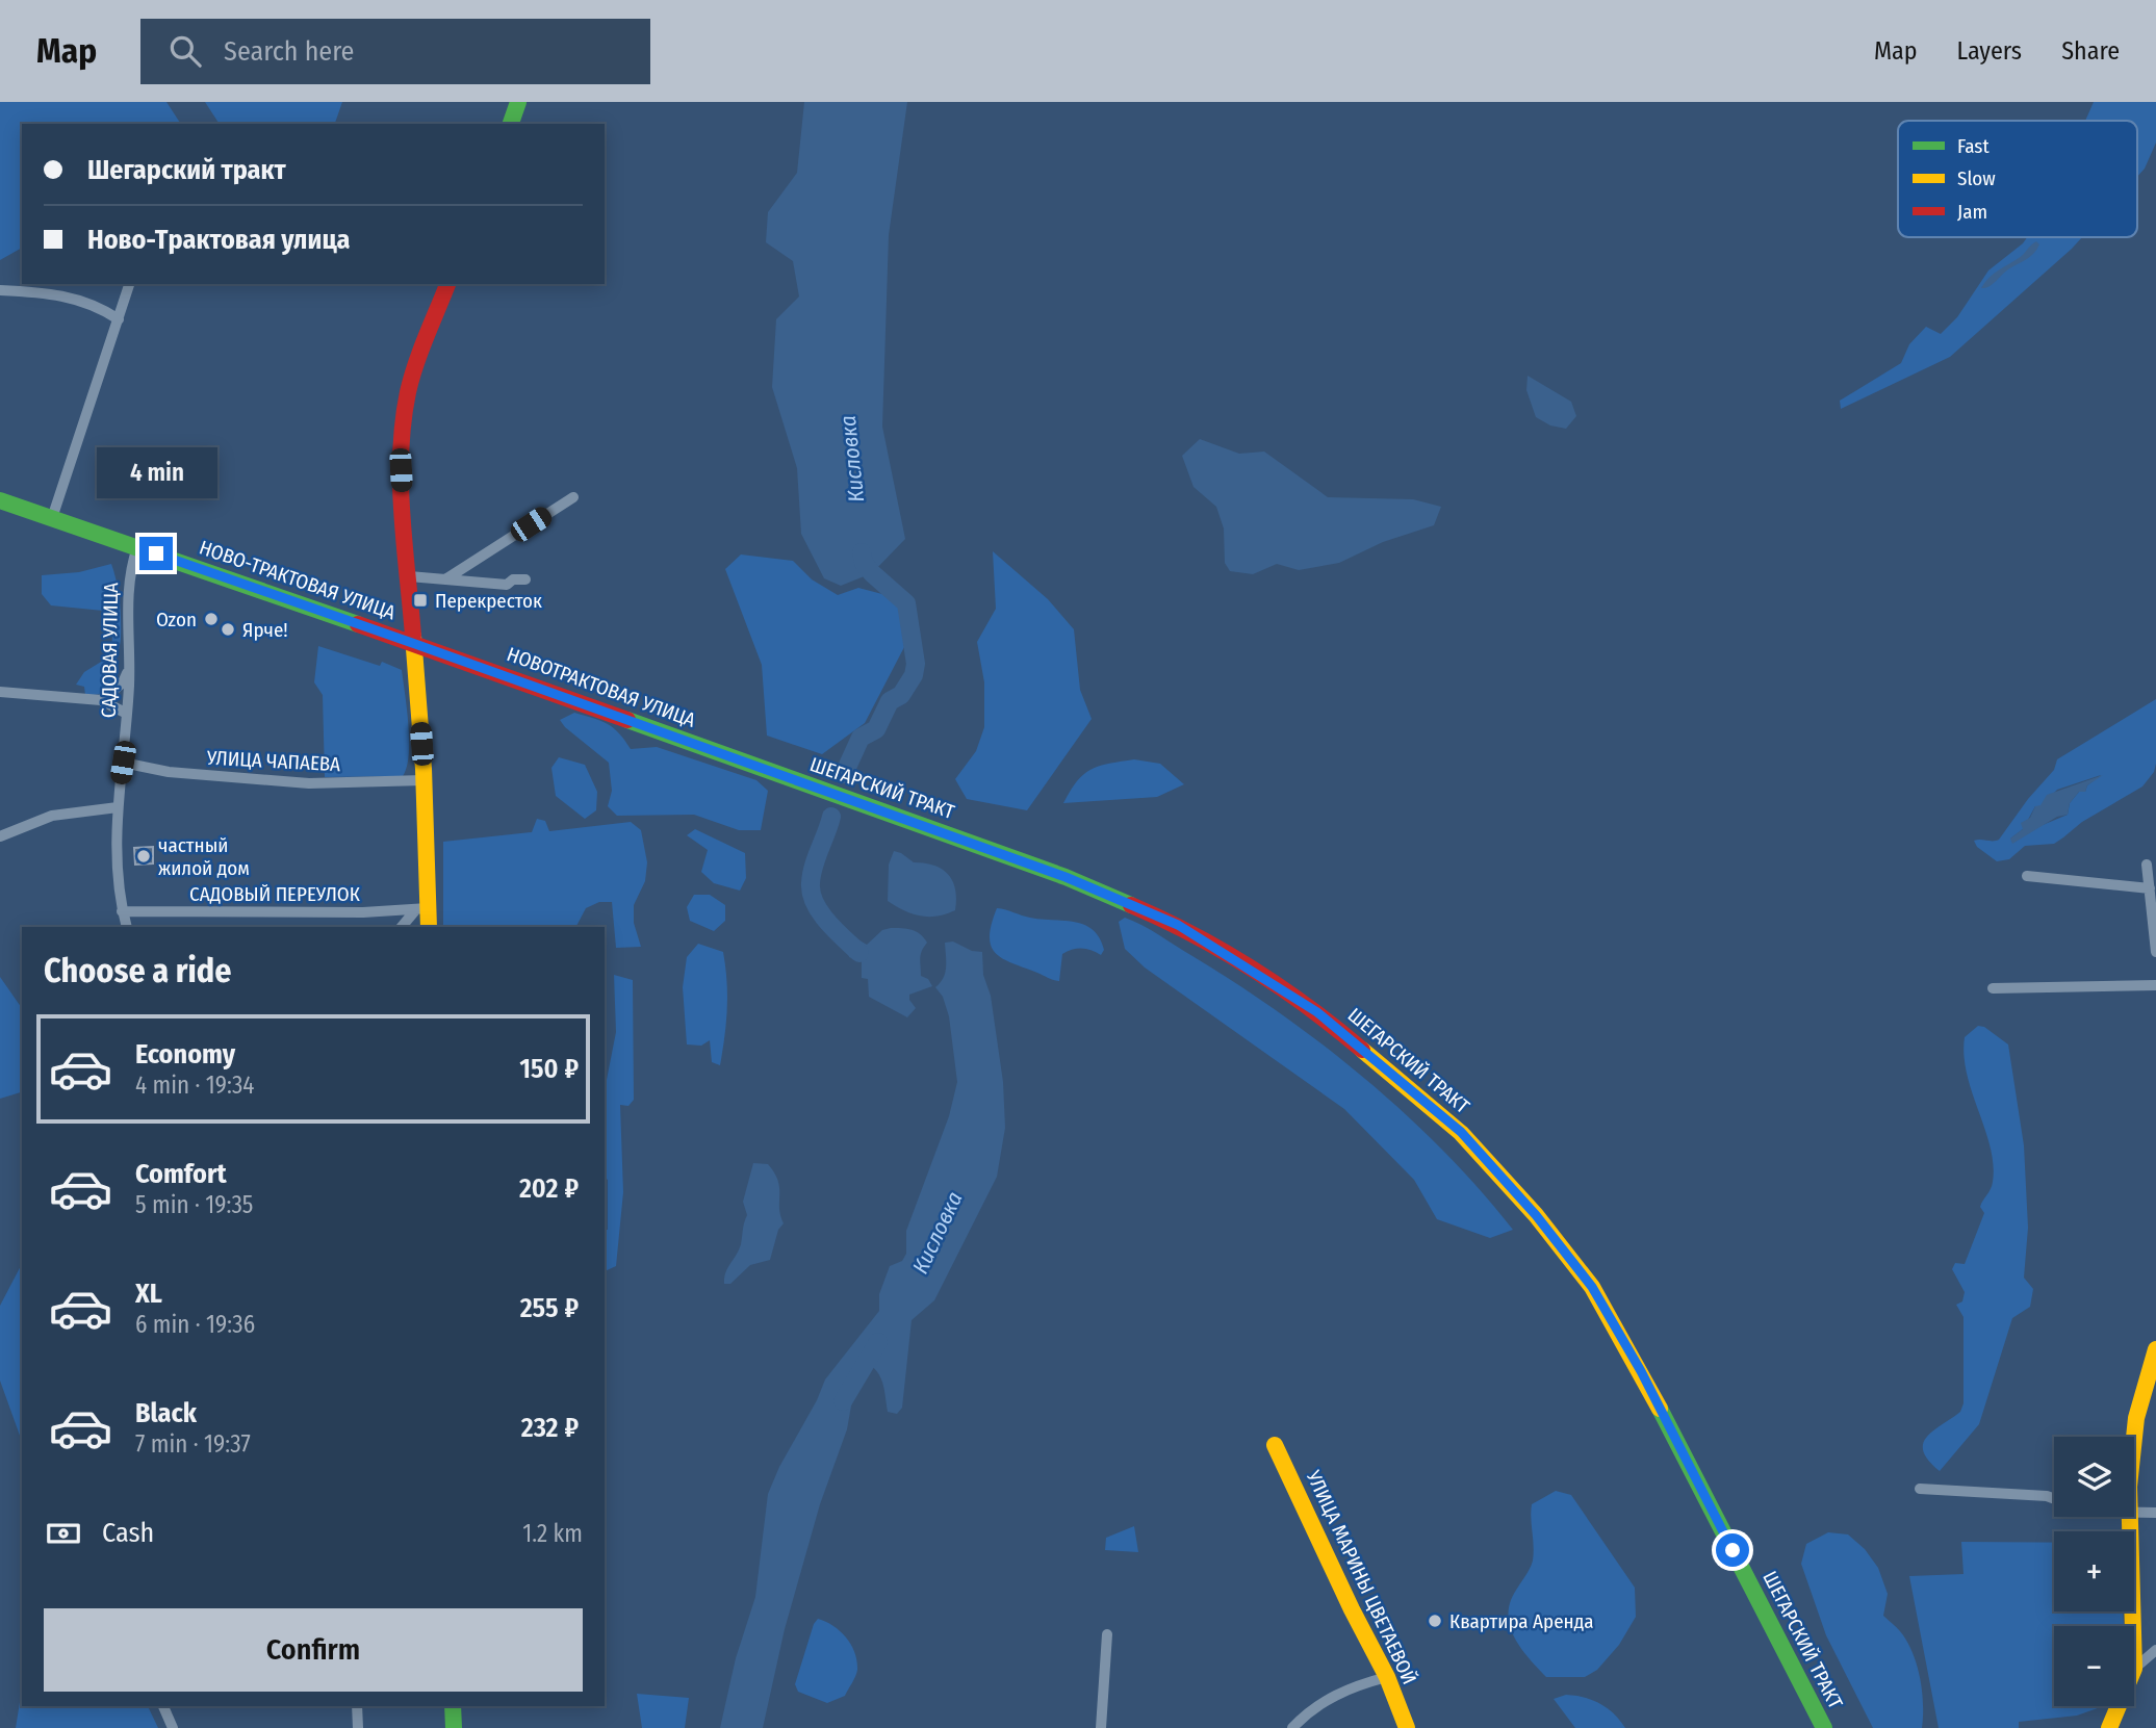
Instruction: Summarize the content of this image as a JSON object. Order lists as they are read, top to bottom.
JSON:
{
  "streets": {
    "main road": [
      "НОВО-ТРАКТОВАЯ УЛИЦА",
      "НОВОТРАКТОВАЯ УЛИЦА",
      "ШЕГАРСКИЙ ТРАКТ",
      "УЛИЦА МАРИНЫ ЦВЕТАЕВОЙ"
    ],
    "street": ["САДОВАЯ УЛИЦА", "УЛИЦА ЧАПАЕВА", "САДОВЫЙ ПЕРЕУЛОК"]
  },
  "crossings": [
    ["НОВО-ТРАКТОВАЯ УЛИЦА", "САДОВАЯ УЛИЦА"],
    ["НОВО-ТРАКТОВАЯ УЛИЦА", "НОВОТРАКТОВАЯ УЛИЦА"],
    ["САДОВАЯ УЛИЦА", "УЛИЦА ЧАПАЕВА"],
    ["САДОВАЯ УЛИЦА", "САДОВЫЙ ПЕРЕУЛОК"],
    ["НОВОТРАКТОВАЯ УЛИЦА", "ШЕГАРСКИЙ ТРАКТ"]
  ],
  "water": ["Кисловка"],
  "places": {
    "transit": ["Перекресток"],
    "other": [
      "Ozon",
      "Ярче!",
      "частный жилой дом",
      "Квартира Аренда"
    ]
  },
  "legend": ["Fast", "Slow", "Jam"],
  "page": {
    "header": "Map",
    "search": "Search here",
    "nav": ["Map", "Layers", "Share"],
    "banner": ["Шегарский тракт", "Ново-Трактовая улица"],
    "bubble": "4 min",
    "heading": "Choose a ride",
    "list": [
      {
        "name": "Economy",
        "note": "4 min · 19:34",
        "value": "150 ₽"
      },
      {
        "name": "Comfort",
        "note": "5 min · 19:35",
        "value": "202 ₽"
      },
      {
        "name": "XL",
        "note": "6 min · 19:36",
        "value": "255 ₽"
      },
      {
        "name": "Black",
        "note": "7 min · 19:37",
        "value": "232 ₽"
      }
    ],
    "map_buttons": ["+", "−"],
    "pay": ["Cash", "1.2 km"],
    "buttons": "Confirm"
  }
}
